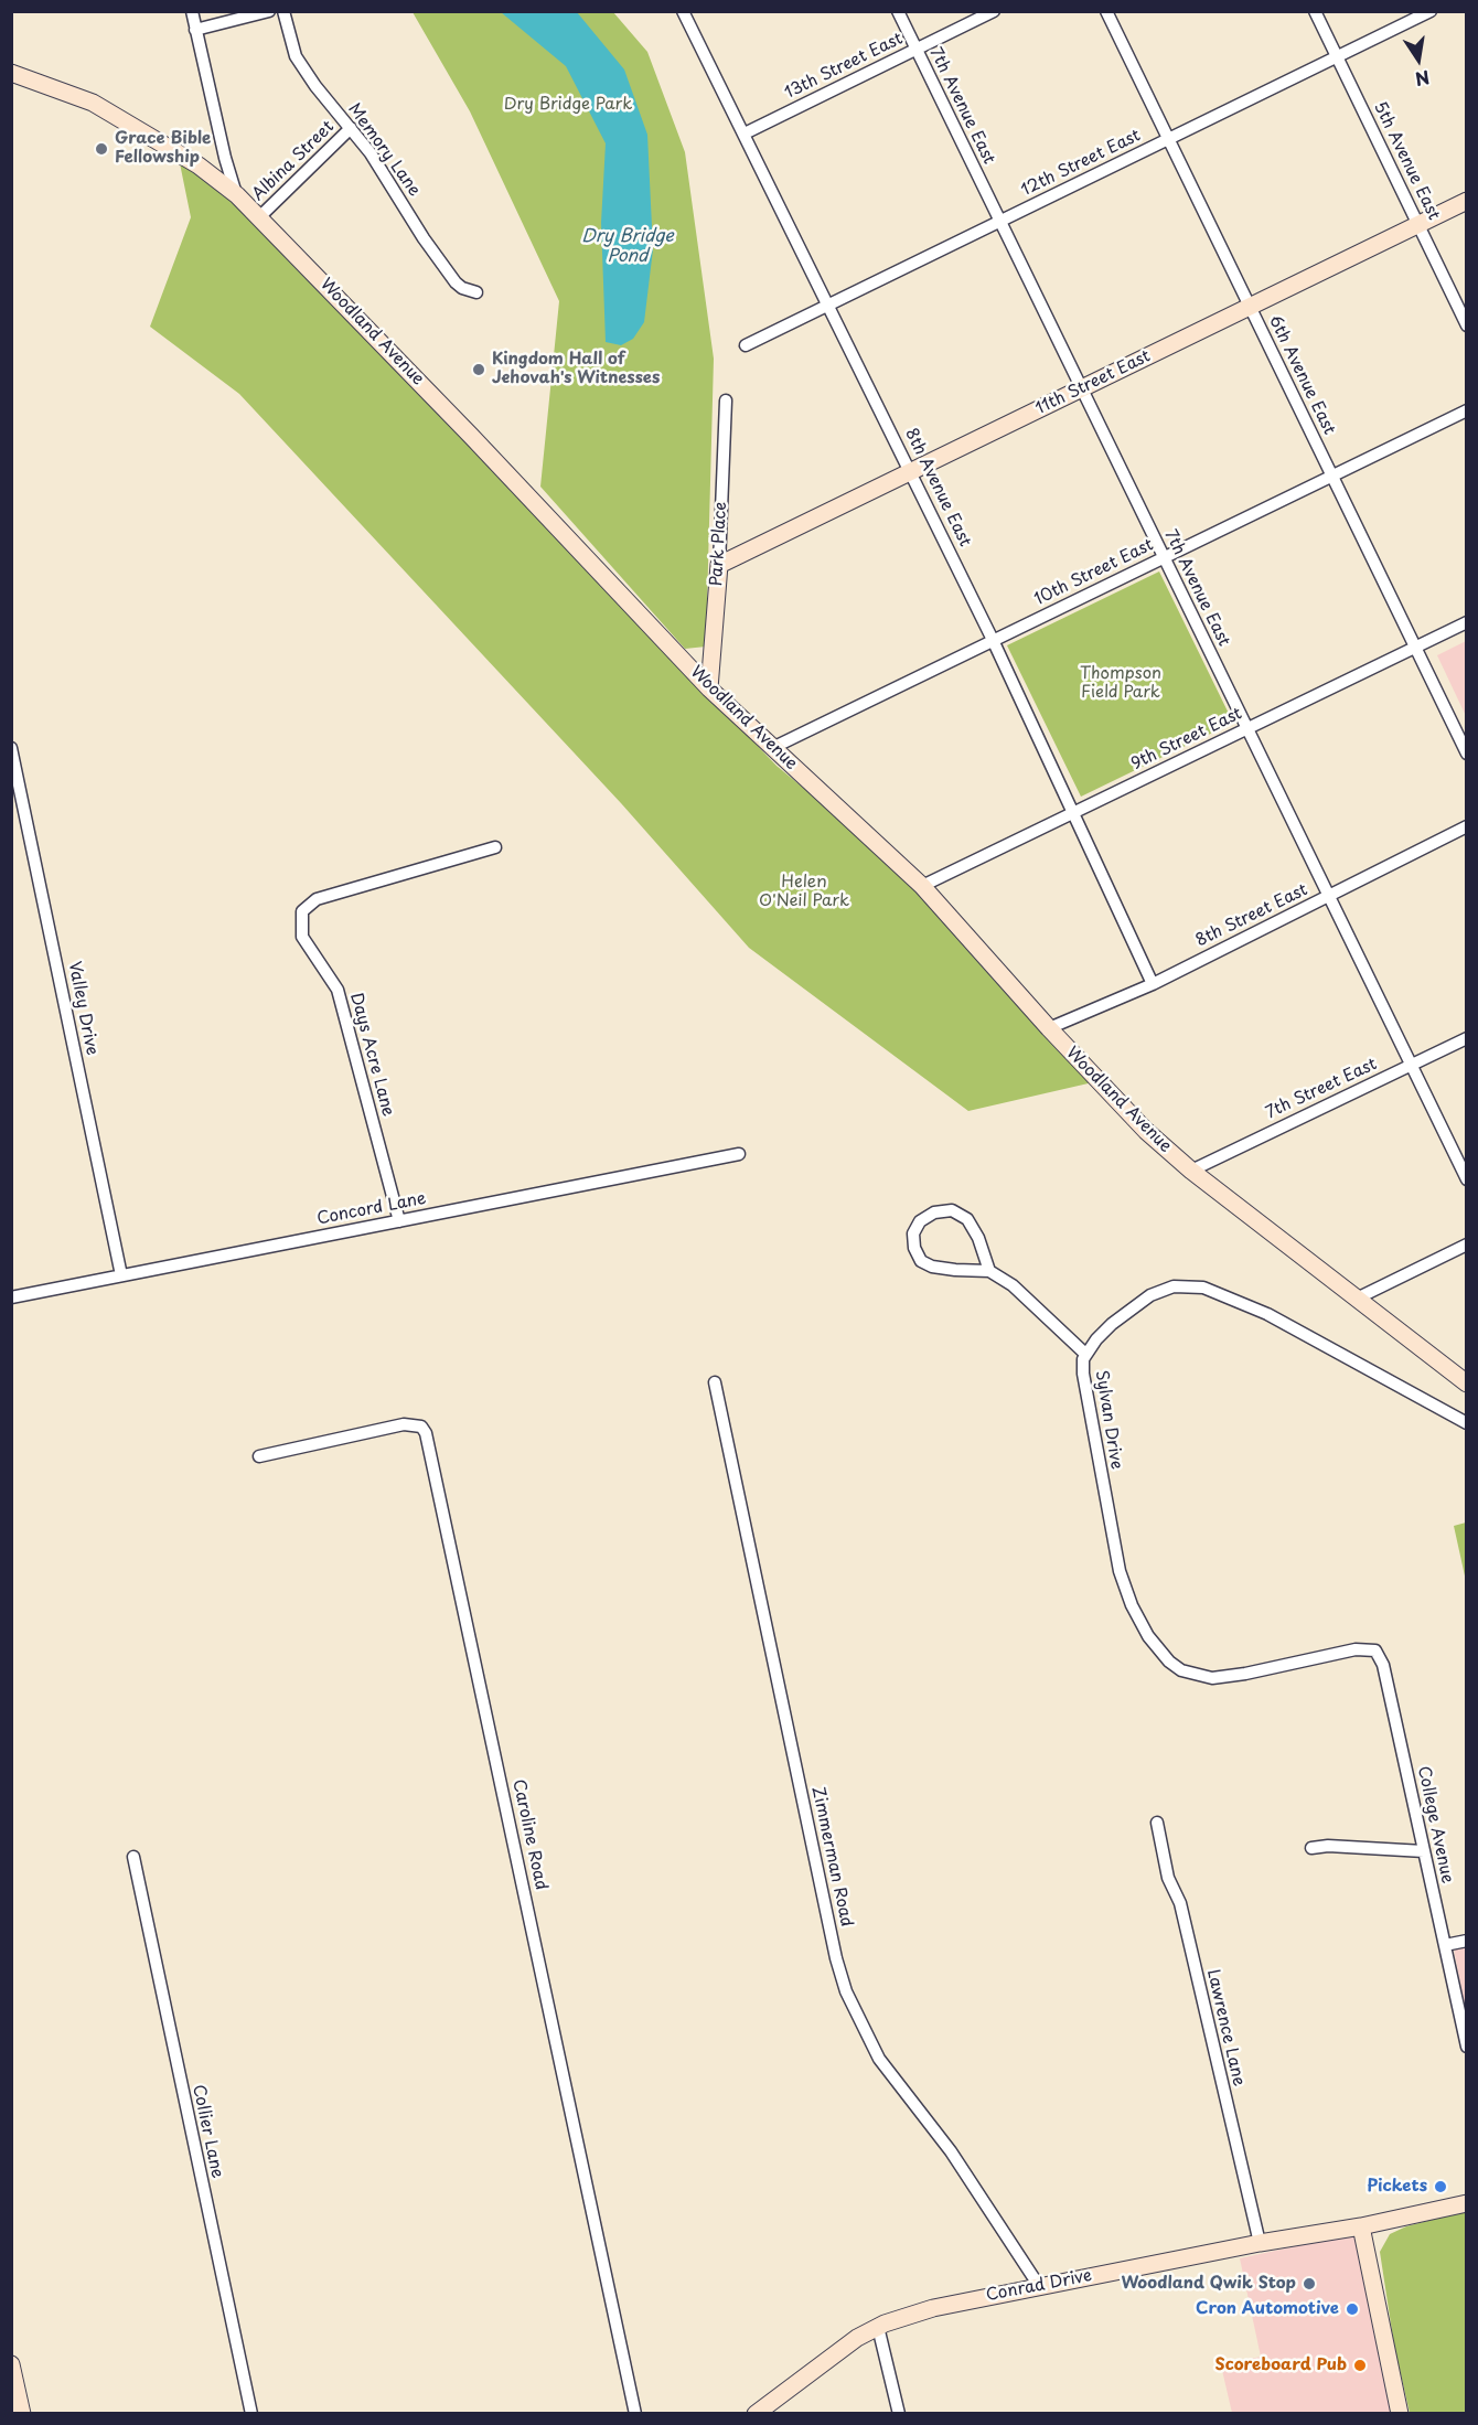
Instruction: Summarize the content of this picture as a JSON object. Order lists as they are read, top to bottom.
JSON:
{
  "streets": {
    "street": [
      "13th Street East",
      "7th Avenue East",
      "Memory Lane",
      "Albina Street",
      "5th Avenue East",
      "12th Street East",
      "Woodland Avenue",
      "6th Avenue East",
      "11th Street East",
      "8th Avenue East",
      "Park Place",
      "10th Street East",
      "9th Street East",
      "8th Street East",
      "Valley Drive",
      "Days Acre Lane",
      "7th Street East",
      "Concord Lane",
      "Sylvan Drive",
      "College Avenue",
      "Caroline Road",
      "Zimmerman Road",
      "Lawrence Lane",
      "Collier Lane",
      "Conrad Drive"
    ]
  },
  "crossings": [
    ["13th Street East", "7th Avenue East"],
    ["13th Street East", "8th Avenue East"],
    ["7th Avenue East", "12th Street East"],
    ["7th Avenue East", "11th Street East"],
    ["7th Avenue East", "10th Street East"],
    ["7th Avenue East", "9th Street East"],
    ["7th Avenue East", "8th Street East"],
    ["7th Avenue East", "7th Street East"],
    ["Memory Lane", "Albina Street"],
    ["Albina Street", "Woodland Avenue"],
    ["5th Avenue East", "12th Street East"],
    ["5th Avenue East", "11th Street East"],
    ["12th Street East", "6th Avenue East"],
    ["12th Street East", "8th Avenue East"],
    ["Woodland Avenue", "Park Place"],
    ["Woodland Avenue", "10th Street East"],
    ["Woodland Avenue", "9th Street East"],
    ["Woodland Avenue", "8th Street East"],
    ["Woodland Avenue", "7th Street East"],
    ["6th Avenue East", "11th Street East"],
    ["6th Avenue East", "10th Street East"],
    ["6th Avenue East", "9th Street East"],
    ["11th Street East", "8th Avenue East"],
    ["11th Street East", "Park Place"],
    ["8th Avenue East", "10th Street East"],
    ["8th Avenue East", "9th Street East"],
    ["8th Avenue East", "8th Street East"],
    ["Valley Drive", "Concord Lane"],
    ["Days Acre Lane", "Concord Lane"],
    ["Sylvan Drive", "College Avenue"],
    ["Zimmerman Road", "Conrad Drive"],
    ["Lawrence Lane", "Conrad Drive"]
  ],
  "water": ["Dry Bridge Pond"],
  "parks": ["Dry Bridge Park", "Thompson Field Park", "Helen O'Neil Park"],
  "places": [
    "Grace Bible Fellowship",
    "Kingdom Hall of Jehovah's Witnesses",
    "Pickets",
    "Woodland Qwik Stop",
    "Cron Automotive",
    "Scoreboard Pub"
  ],
  "north": "bottom"
}
